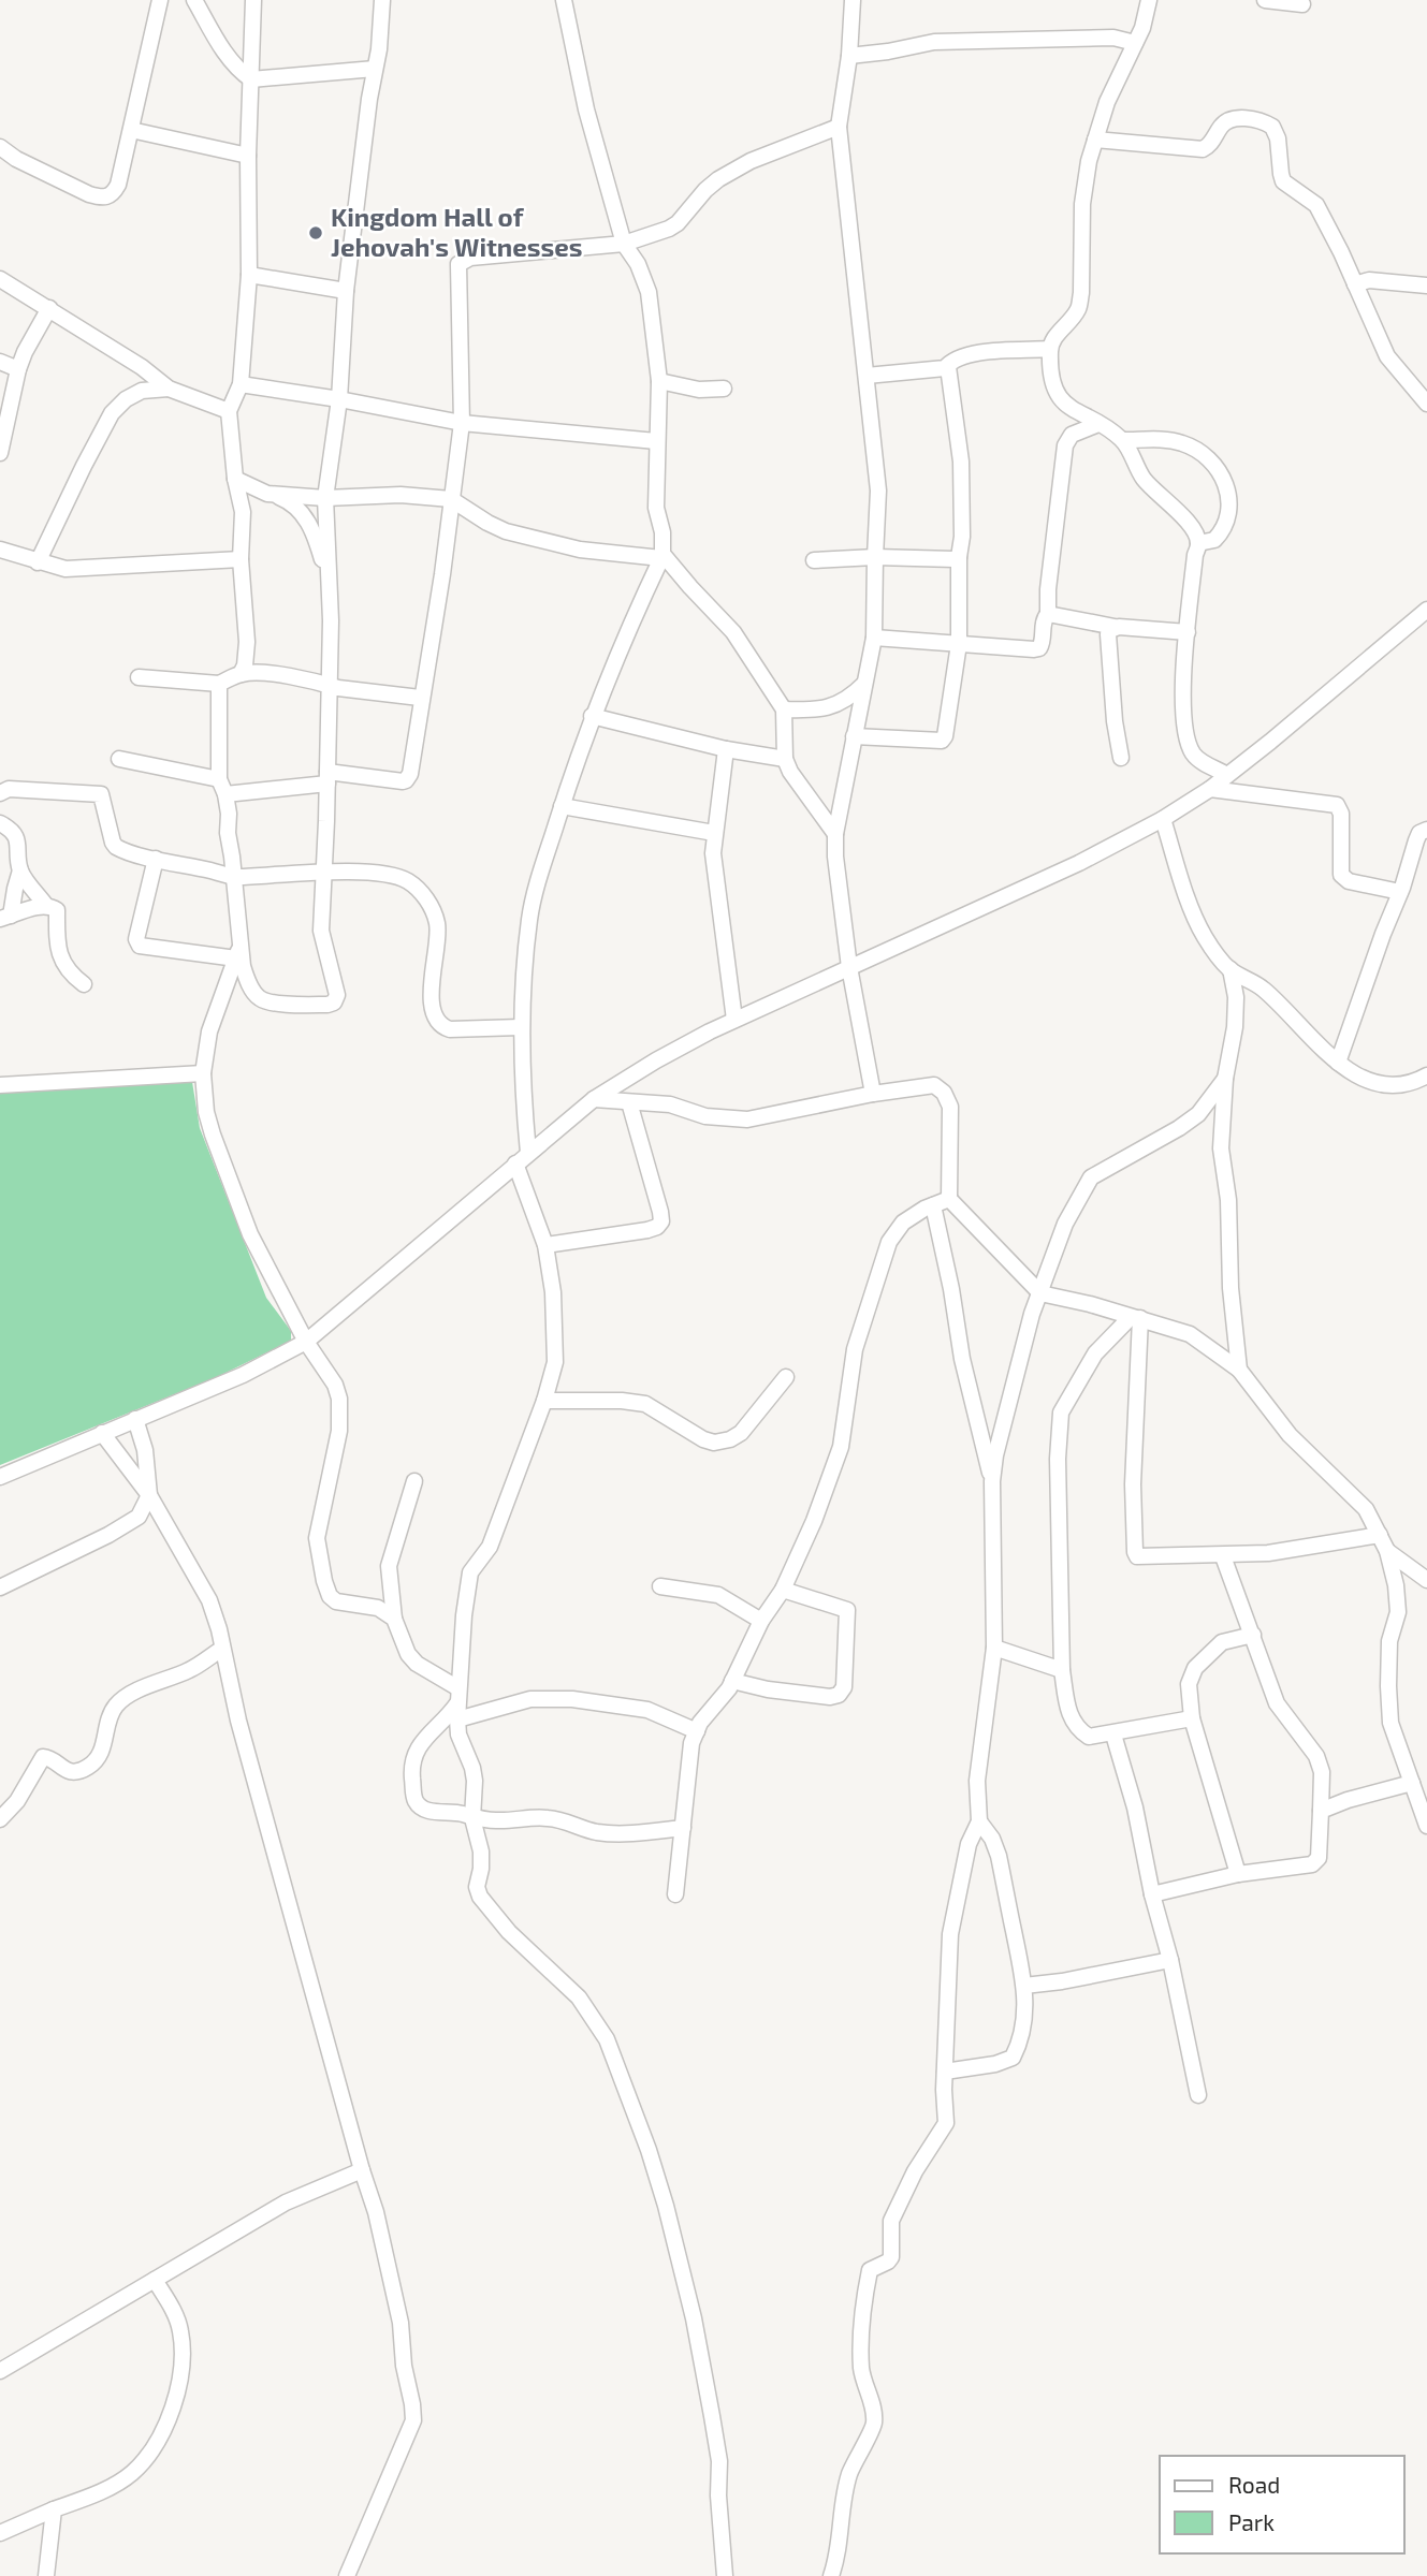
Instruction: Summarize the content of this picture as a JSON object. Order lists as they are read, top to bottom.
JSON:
{
  "places": ["Kingdom Hall of Jehovah's Witnesses"],
  "legend": ["Road", "Park"]
}
